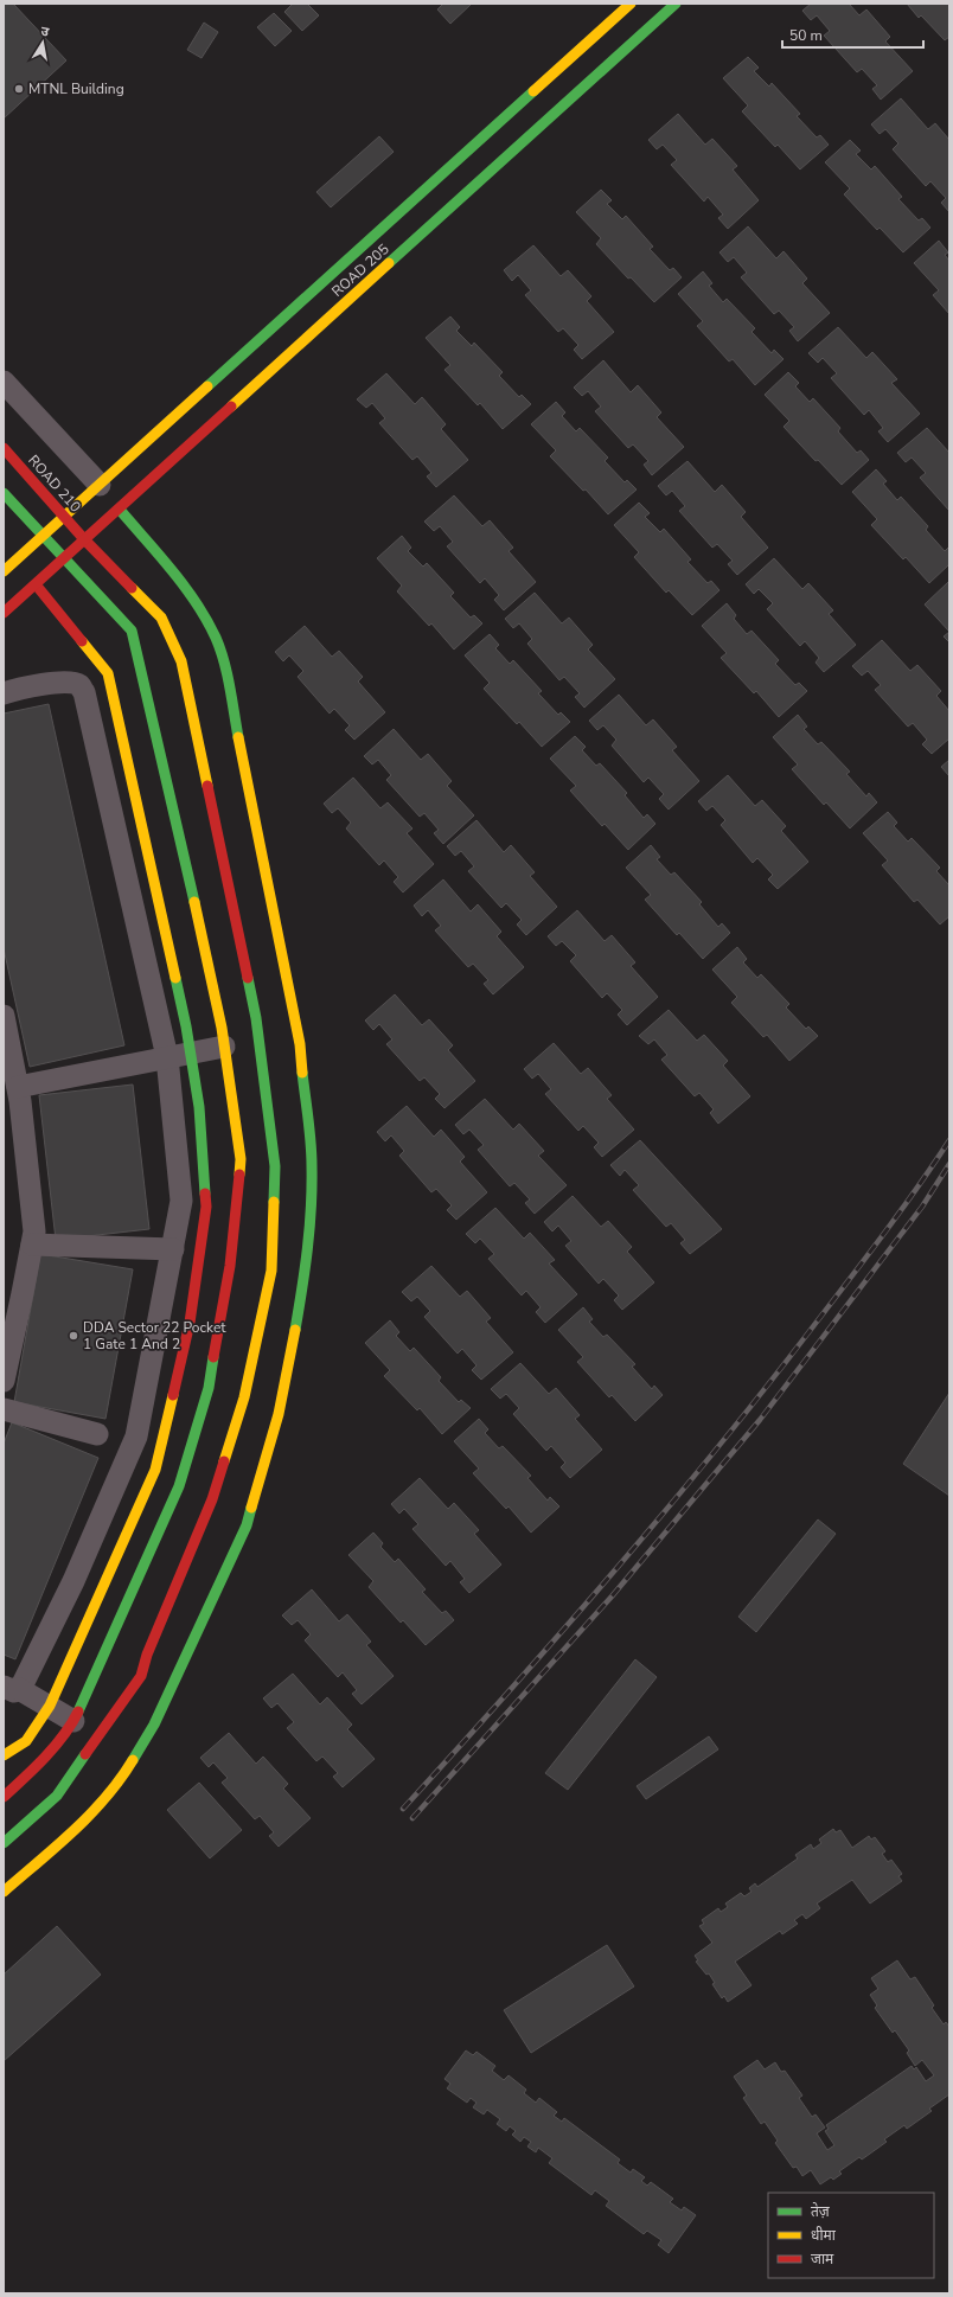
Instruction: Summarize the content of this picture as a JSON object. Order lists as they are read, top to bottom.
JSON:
{
  "streets": {
    "main road": ["ROAD 205", "ROAD 210"]
  },
  "crossings": [
    ["ROAD 205", "ROAD 210"]
  ],
  "places": ["MTNL Building", "DDA Sector 22 Pocket 1 Gate 1 And 2"],
  "legend": ["तेज़", "धीमा", "जाम"],
  "scale_bar": "50 m",
  "north": "top"
}
